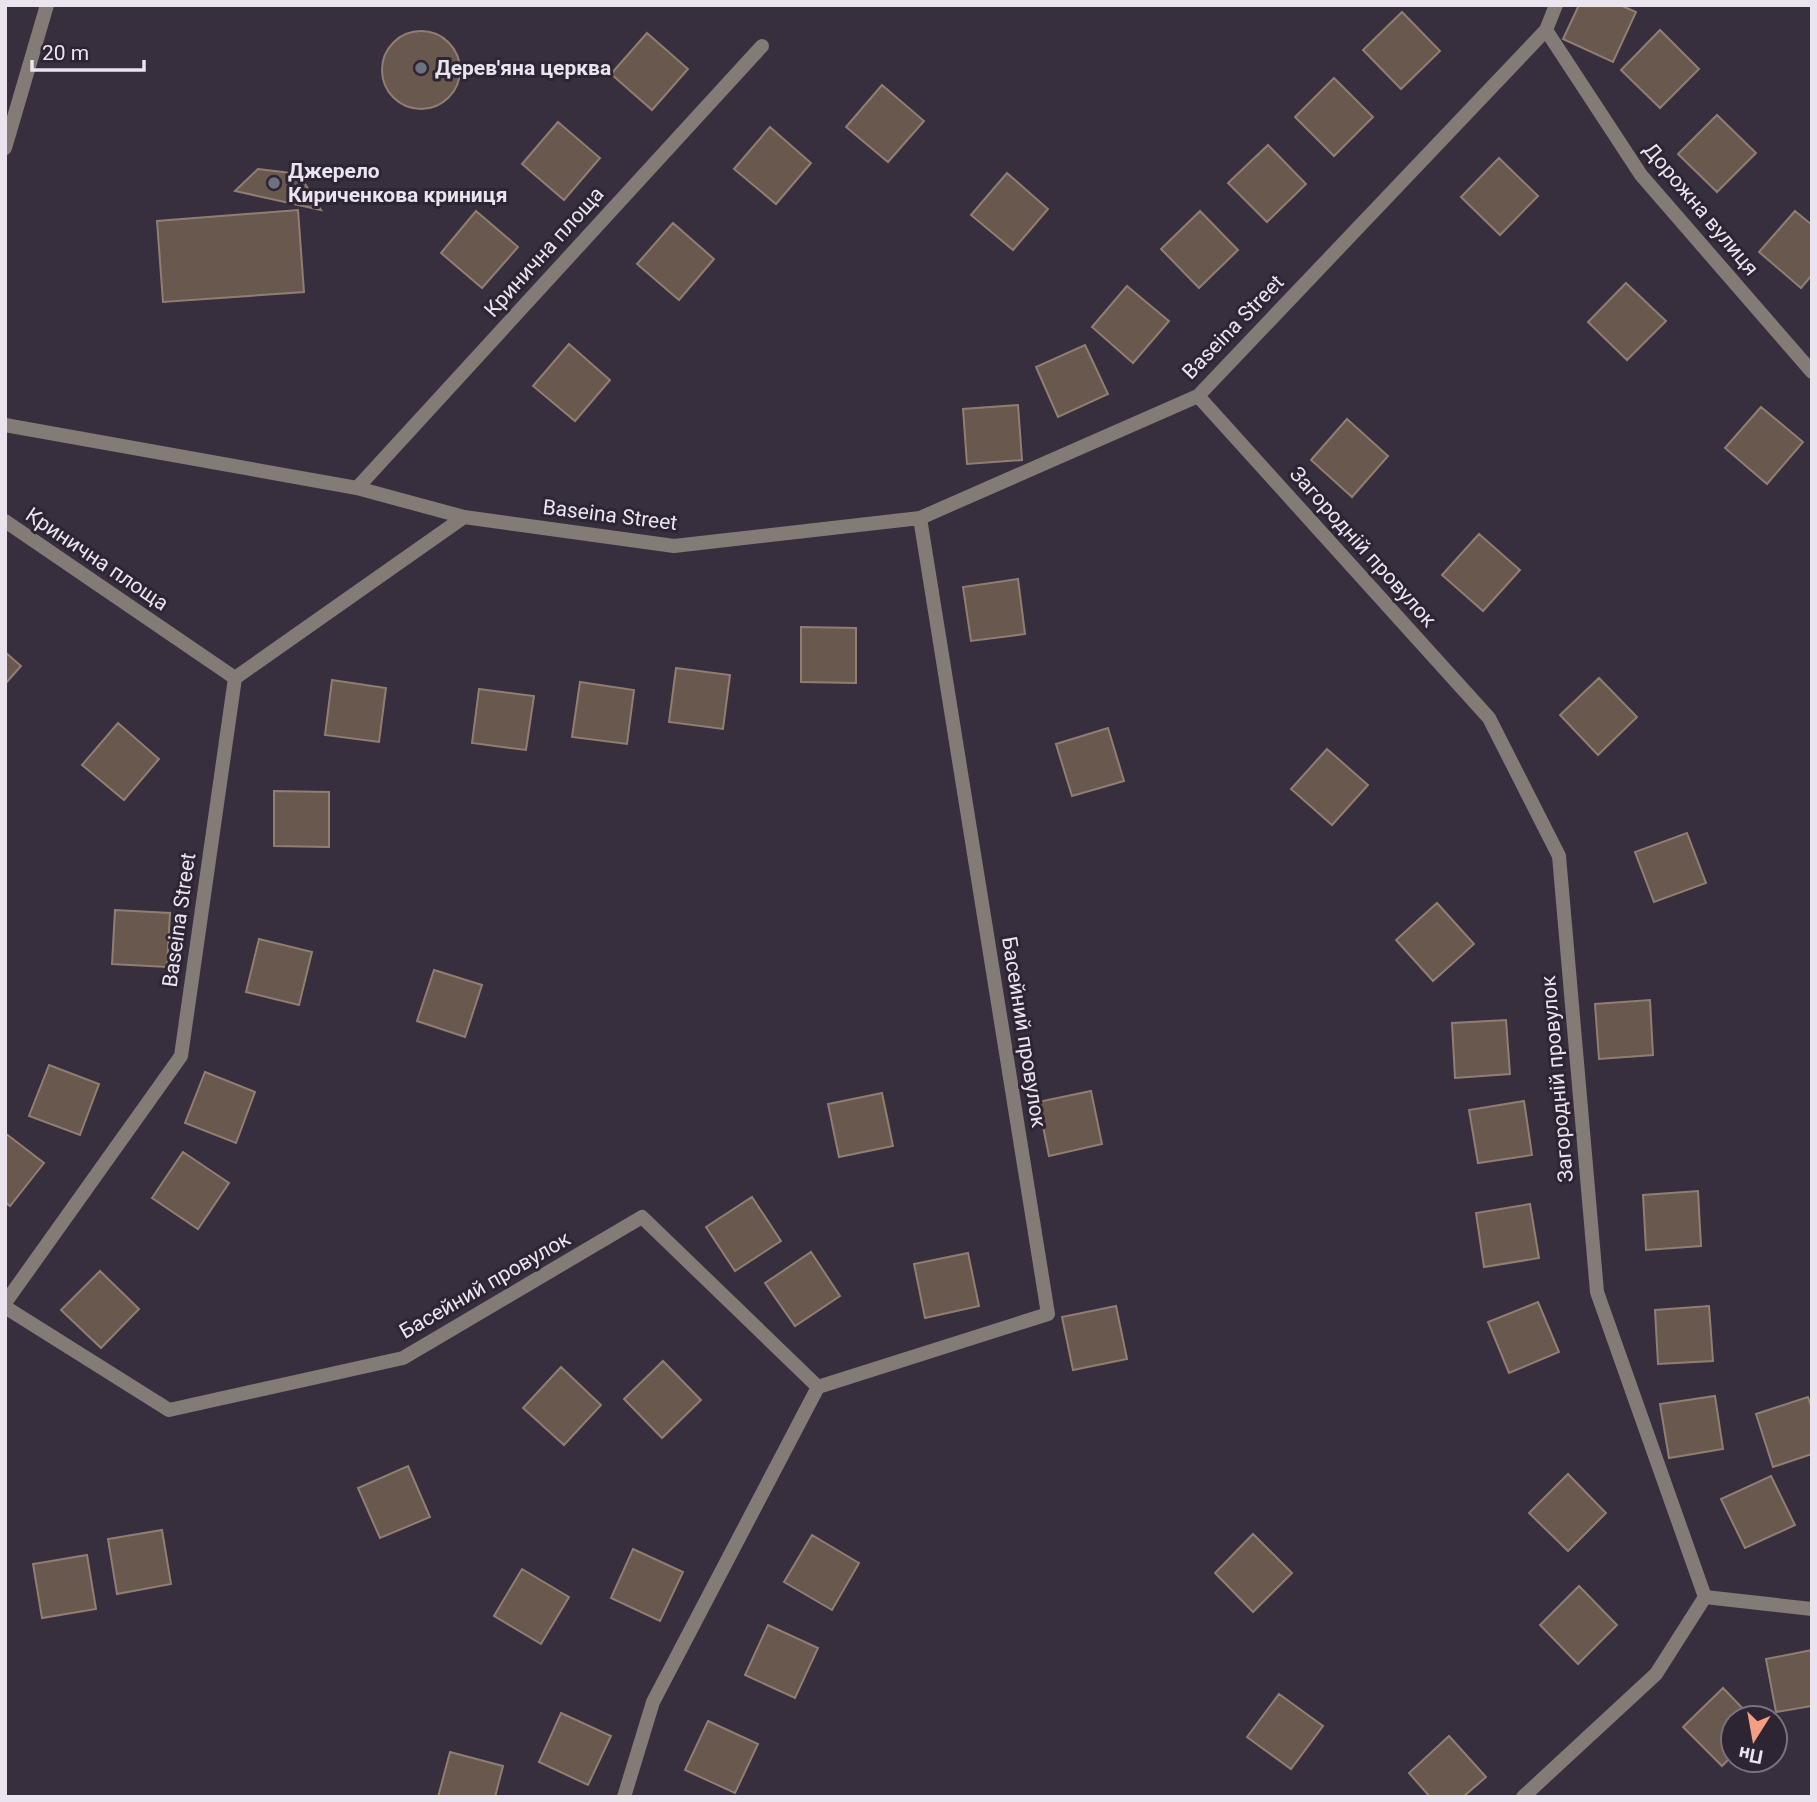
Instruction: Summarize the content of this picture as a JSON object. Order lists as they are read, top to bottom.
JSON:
{
  "streets": {
    "street": [
      "Дорожна вулиця",
      "Кринична площа",
      "Baseina Street",
      "Загородній провулок",
      "Басейний провулок"
    ]
  },
  "crossings": [
    ["Дорожна вулиця", "Baseina Street"],
    ["Кринична площа", "Baseina Street"],
    ["Baseina Street", "Загородній провулок"],
    ["Baseina Street", "Басейний провулок"]
  ],
  "places": ["Дерев'яна церква", "Джерело Кириченкова криниця"],
  "scale_bar": "20 m",
  "north": "bottom"
}
